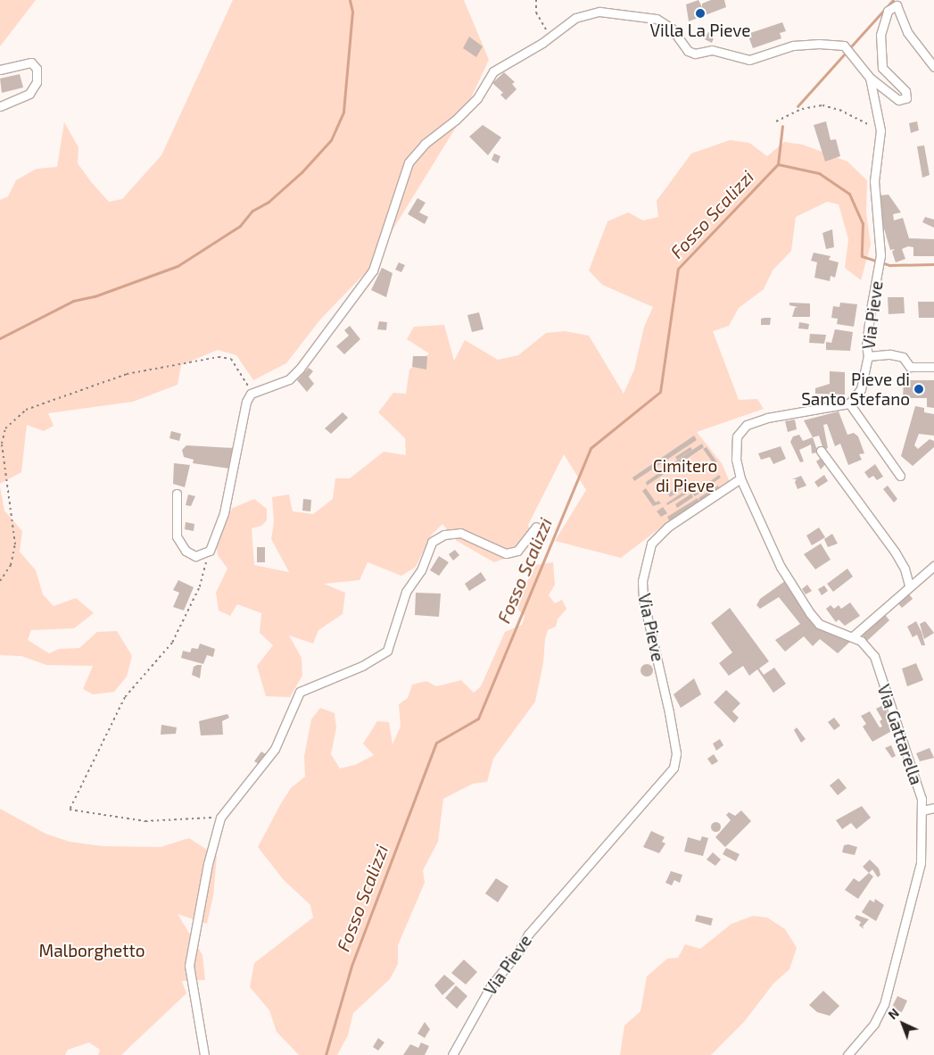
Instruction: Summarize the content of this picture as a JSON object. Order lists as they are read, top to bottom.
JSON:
{
  "streets": {
    "street": ["Via Pieve", "Via Gattarella"]
  },
  "crossings": [
    ["Via Pieve", "Via Gattarella"]
  ],
  "water": ["Fosso Scalizzi"],
  "parks": ["Cimitero di Pieve", "Malborghetto"],
  "places": ["Villa La Pieve", "Pieve di Santo Stefano"],
  "north": "top left"
}
